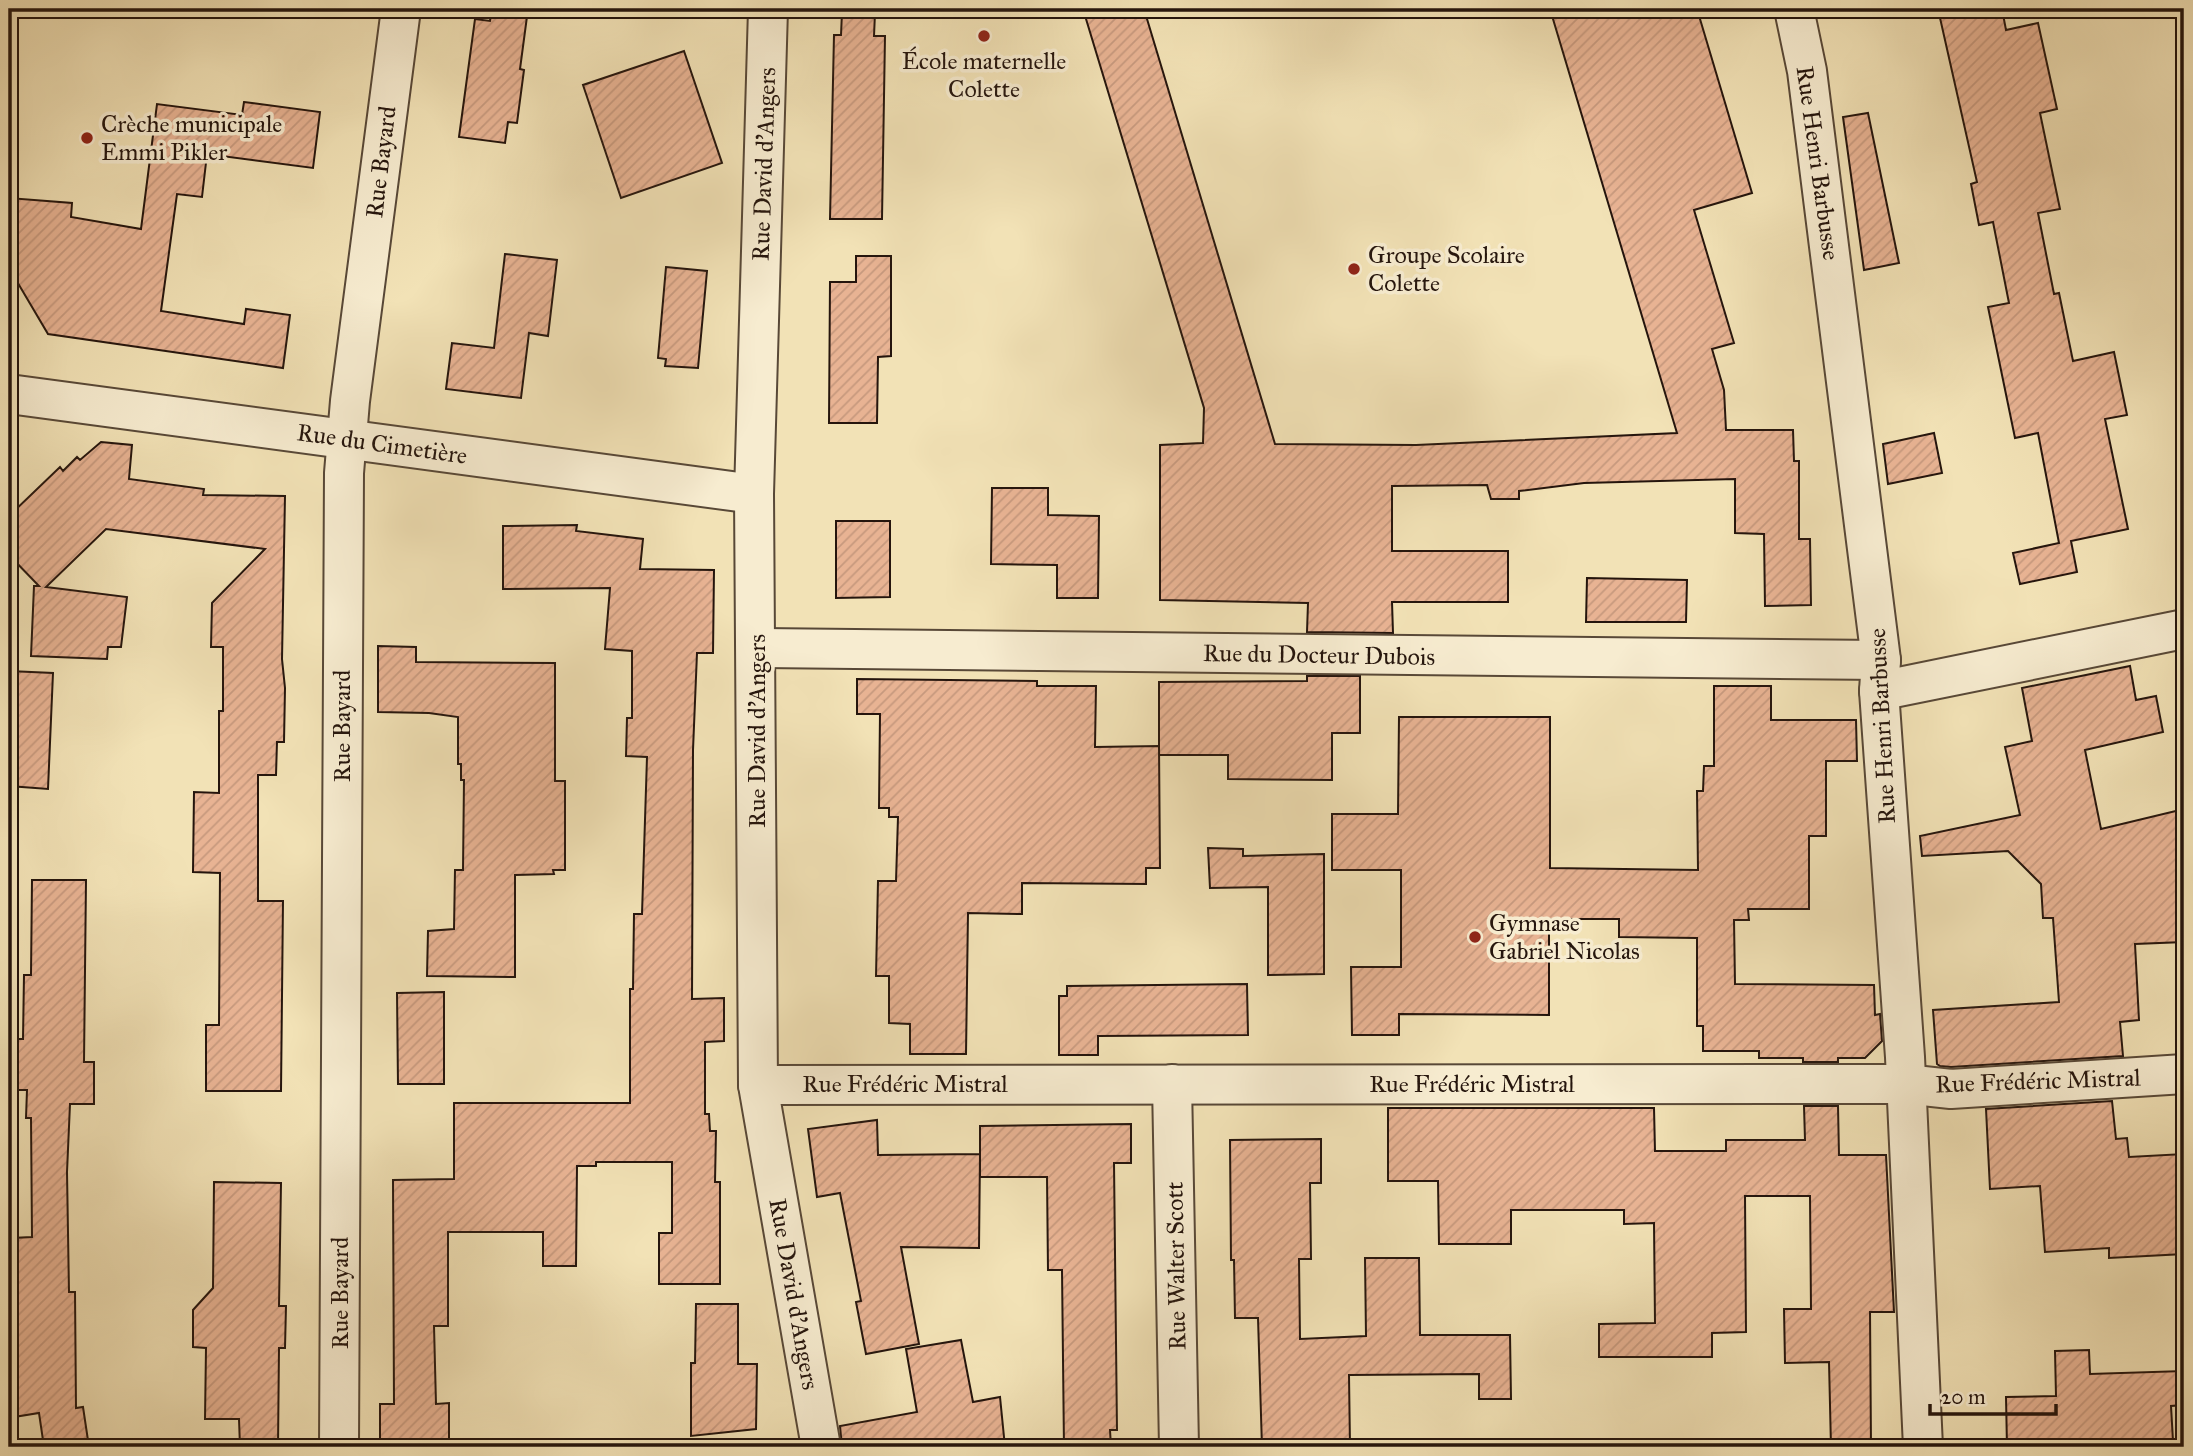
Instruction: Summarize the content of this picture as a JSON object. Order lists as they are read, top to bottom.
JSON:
{
  "streets": {
    "street": [
      "Rue Bayard",
      "Rue Henri Barbusse",
      "Rue David d'Angers",
      "Rue du Cimetière",
      "Rue du Docteur Dubois",
      "Rue Frédéric Mistral",
      "Rue Walter Scott"
    ]
  },
  "crossings": [
    ["Rue Bayard", "Rue du Cimetière"],
    ["Rue Henri Barbusse", "Rue du Docteur Dubois"],
    ["Rue Henri Barbusse", "Rue Frédéric Mistral"],
    ["Rue David d'Angers", "Rue du Cimetière"],
    ["Rue David d'Angers", "Rue du Docteur Dubois"],
    ["Rue David d'Angers", "Rue Frédéric Mistral"],
    ["Rue Frédéric Mistral", "Rue Walter Scott"]
  ],
  "places": [
    "École maternelle Colette",
    "Crèche municipale Emmi Pikler",
    "Groupe Scolaire Colette",
    "Gymnase Gabriel Nicolas"
  ],
  "scale_bar": "20 m"
}
